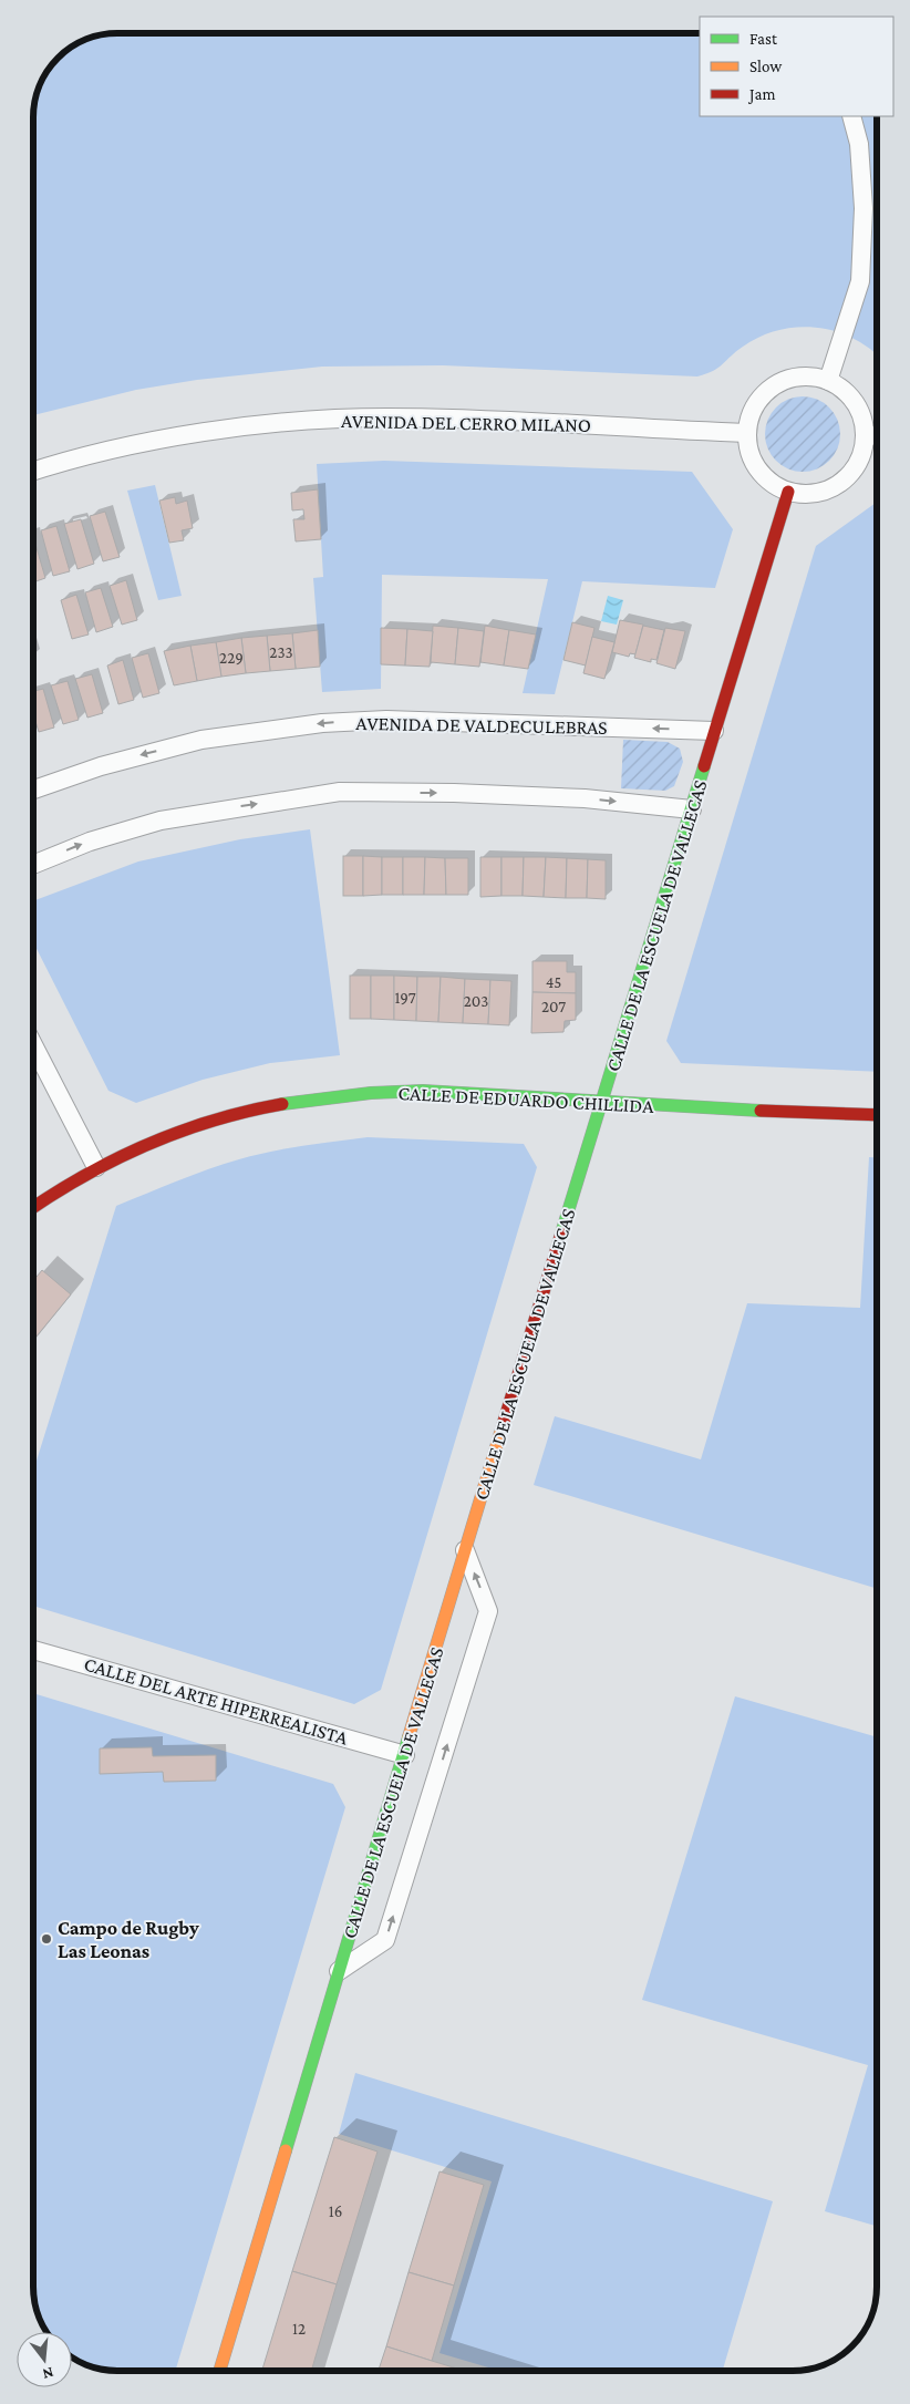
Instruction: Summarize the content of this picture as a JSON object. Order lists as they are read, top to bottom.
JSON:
{
  "streets": {
    "street": [
      "AVENIDA DEL CERRO MILANO",
      "AVENIDA DE VALDECULEBRAS",
      "CALLE DE LA ESCUELA DE VALLECAS",
      "CALLE DE EDUARDO CHILLIDA",
      "CALLE DEL ARTE HIPERREALISTA"
    ]
  },
  "crossings": [
    ["AVENIDA DEL CERRO MILANO", "CALLE DE LA ESCUELA DE VALLECAS"],
    ["AVENIDA DE VALDECULEBRAS", "CALLE DE LA ESCUELA DE VALLECAS"],
    ["CALLE DE LA ESCUELA DE VALLECAS", "CALLE DE EDUARDO CHILLIDA"],
    ["CALLE DE LA ESCUELA DE VALLECAS", "CALLE DEL ARTE HIPERREALISTA"]
  ],
  "places": ["Campo de Rugby Las Leonas"],
  "house_numbers": [
    "233",
    "229",
    "45",
    "197",
    "203",
    "207",
    "16",
    "12"
  ],
  "legend": ["Fast", "Slow", "Jam"],
  "north": "bottom"
}
